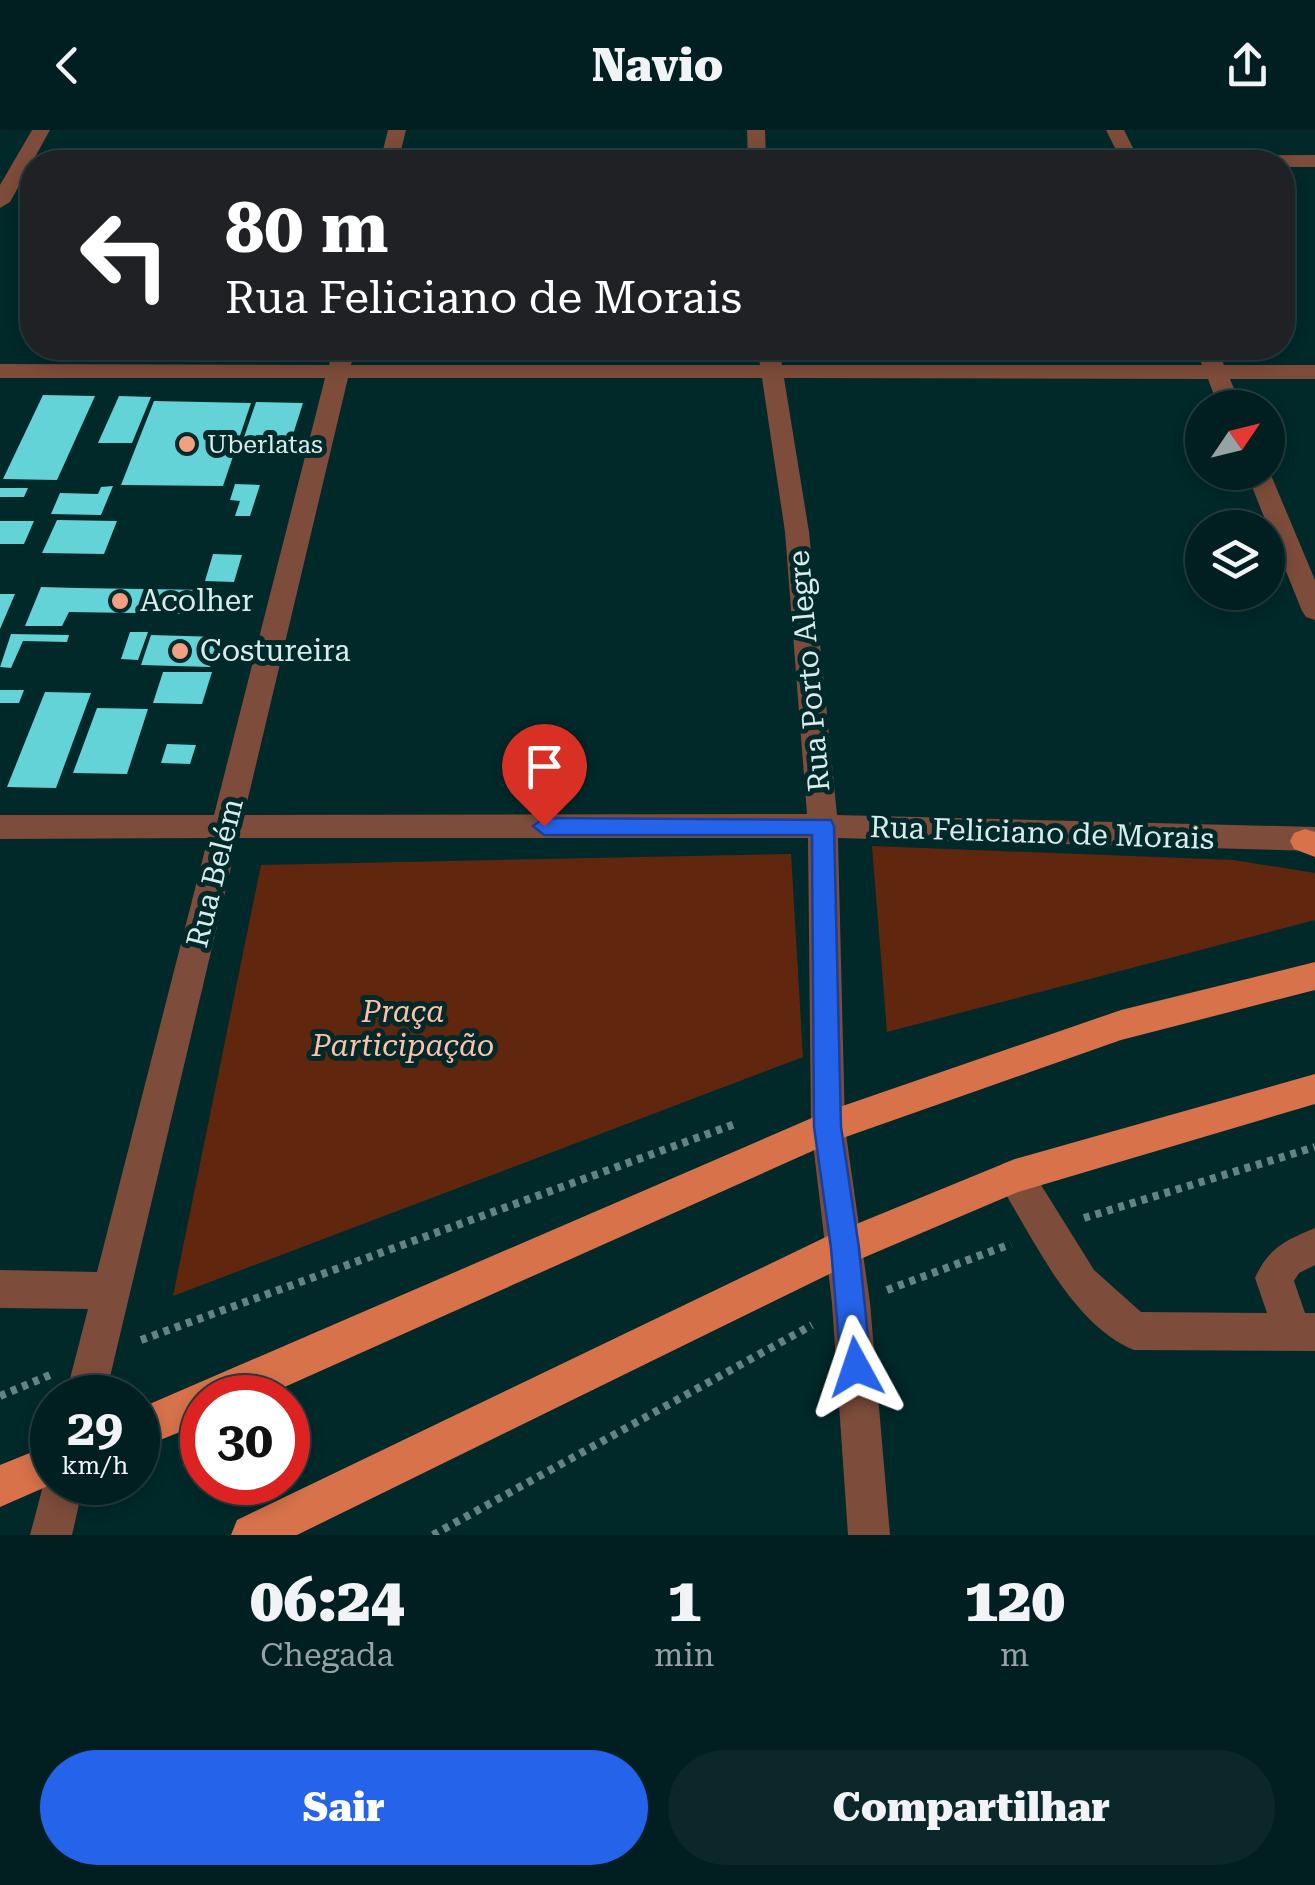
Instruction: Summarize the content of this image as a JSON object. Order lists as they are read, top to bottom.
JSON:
{
  "streets": {
    "street": ["Rua Porto Alegre", "Rua Feliciano de Morais", "Rua Belém"]
  },
  "crossings": [
    ["Rua Porto Alegre", "Rua Feliciano de Morais"],
    ["Rua Feliciano de Morais", "Rua Belém"]
  ],
  "parks": ["Praça Participação"],
  "places": ["Uberlatas", "Acolher", "Costureira"],
  "north": "top right",
  "page": {
    "header": "Navio",
    "turn": ["80 m", "Rua Feliciano de Morais"],
    "speed": "29 km/h",
    "limit": "30",
    "eta": [
      "06:24",
      "Chegada",
      "1",
      "min",
      "120",
      "m"
    ],
    "buttons": ["Sair", "Compartilhar"]
  }
}
